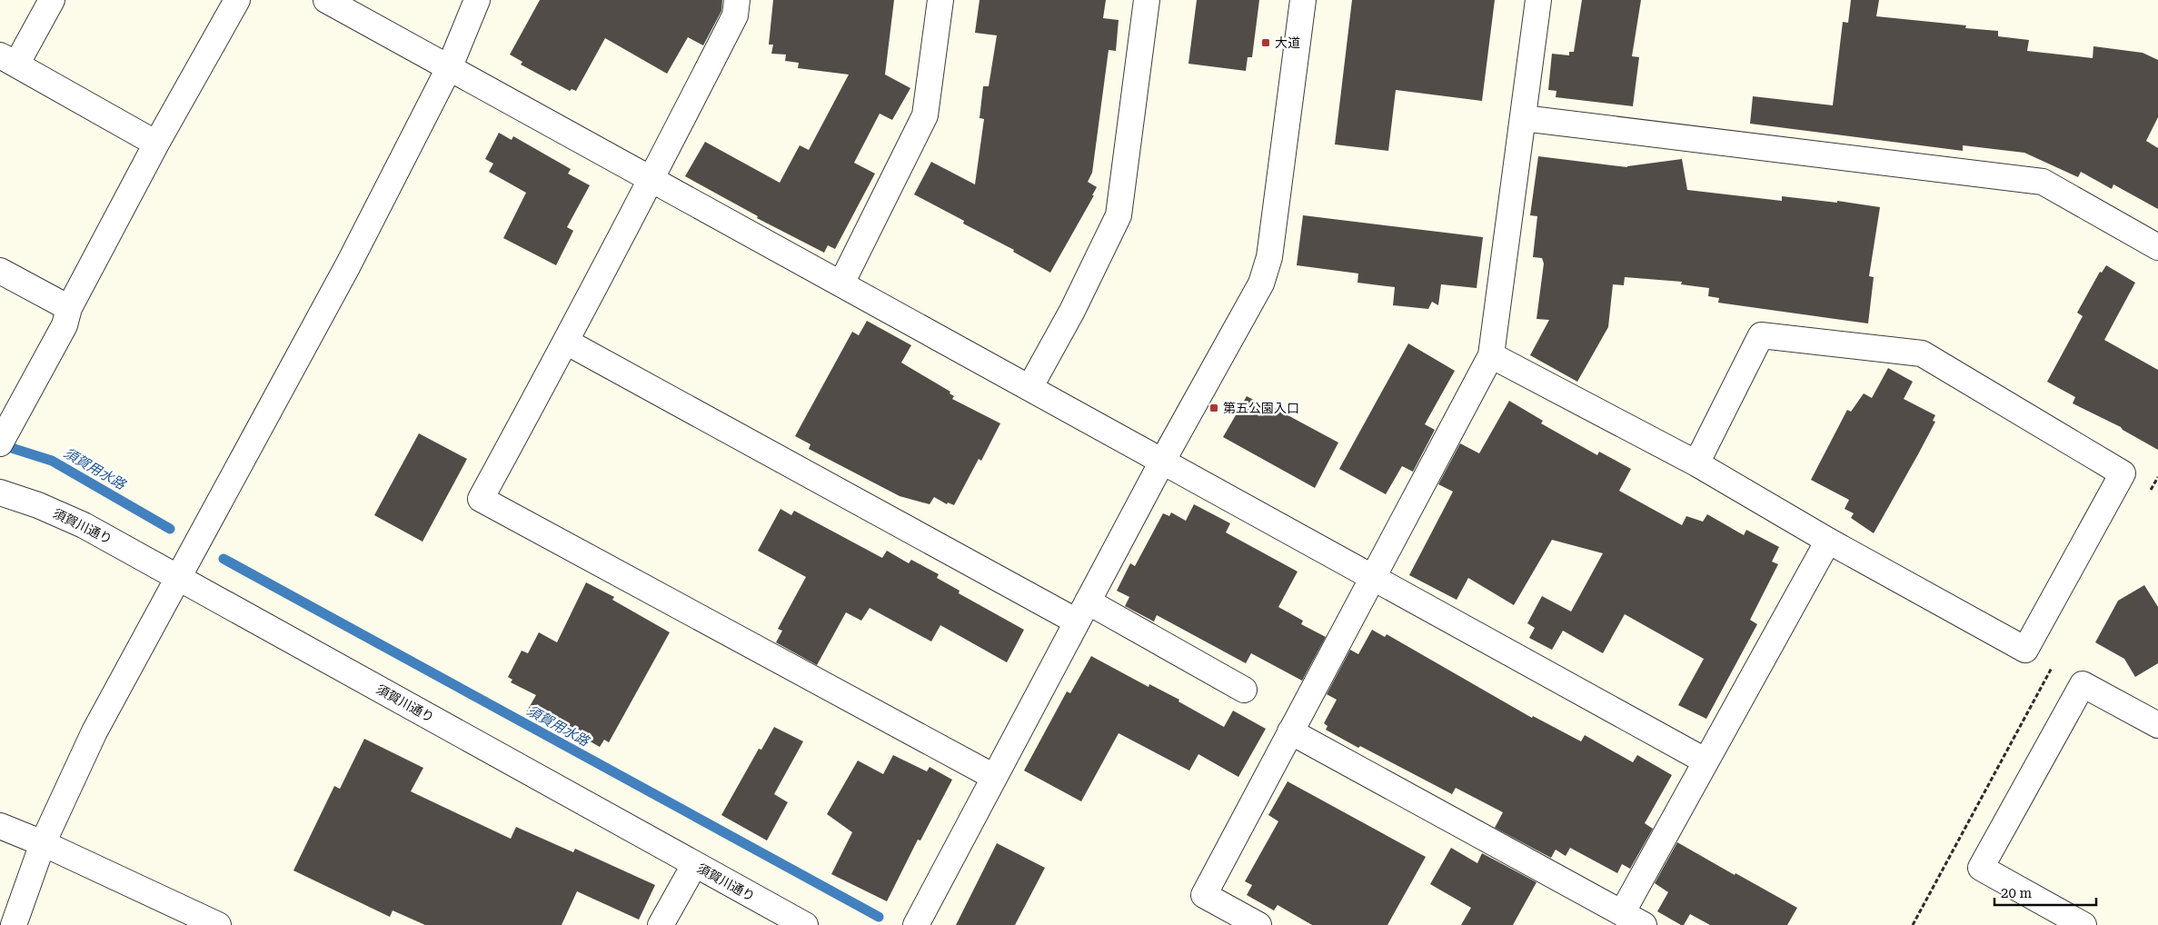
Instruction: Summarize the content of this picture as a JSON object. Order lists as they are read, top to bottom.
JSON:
{
  "streets": {
    "street": ["須賀川通り"]
  },
  "water": ["須賀用水路"],
  "places": {
    "transit": ["大道", "第五公園入口"]
  },
  "scale_bar": "20 m"
}
